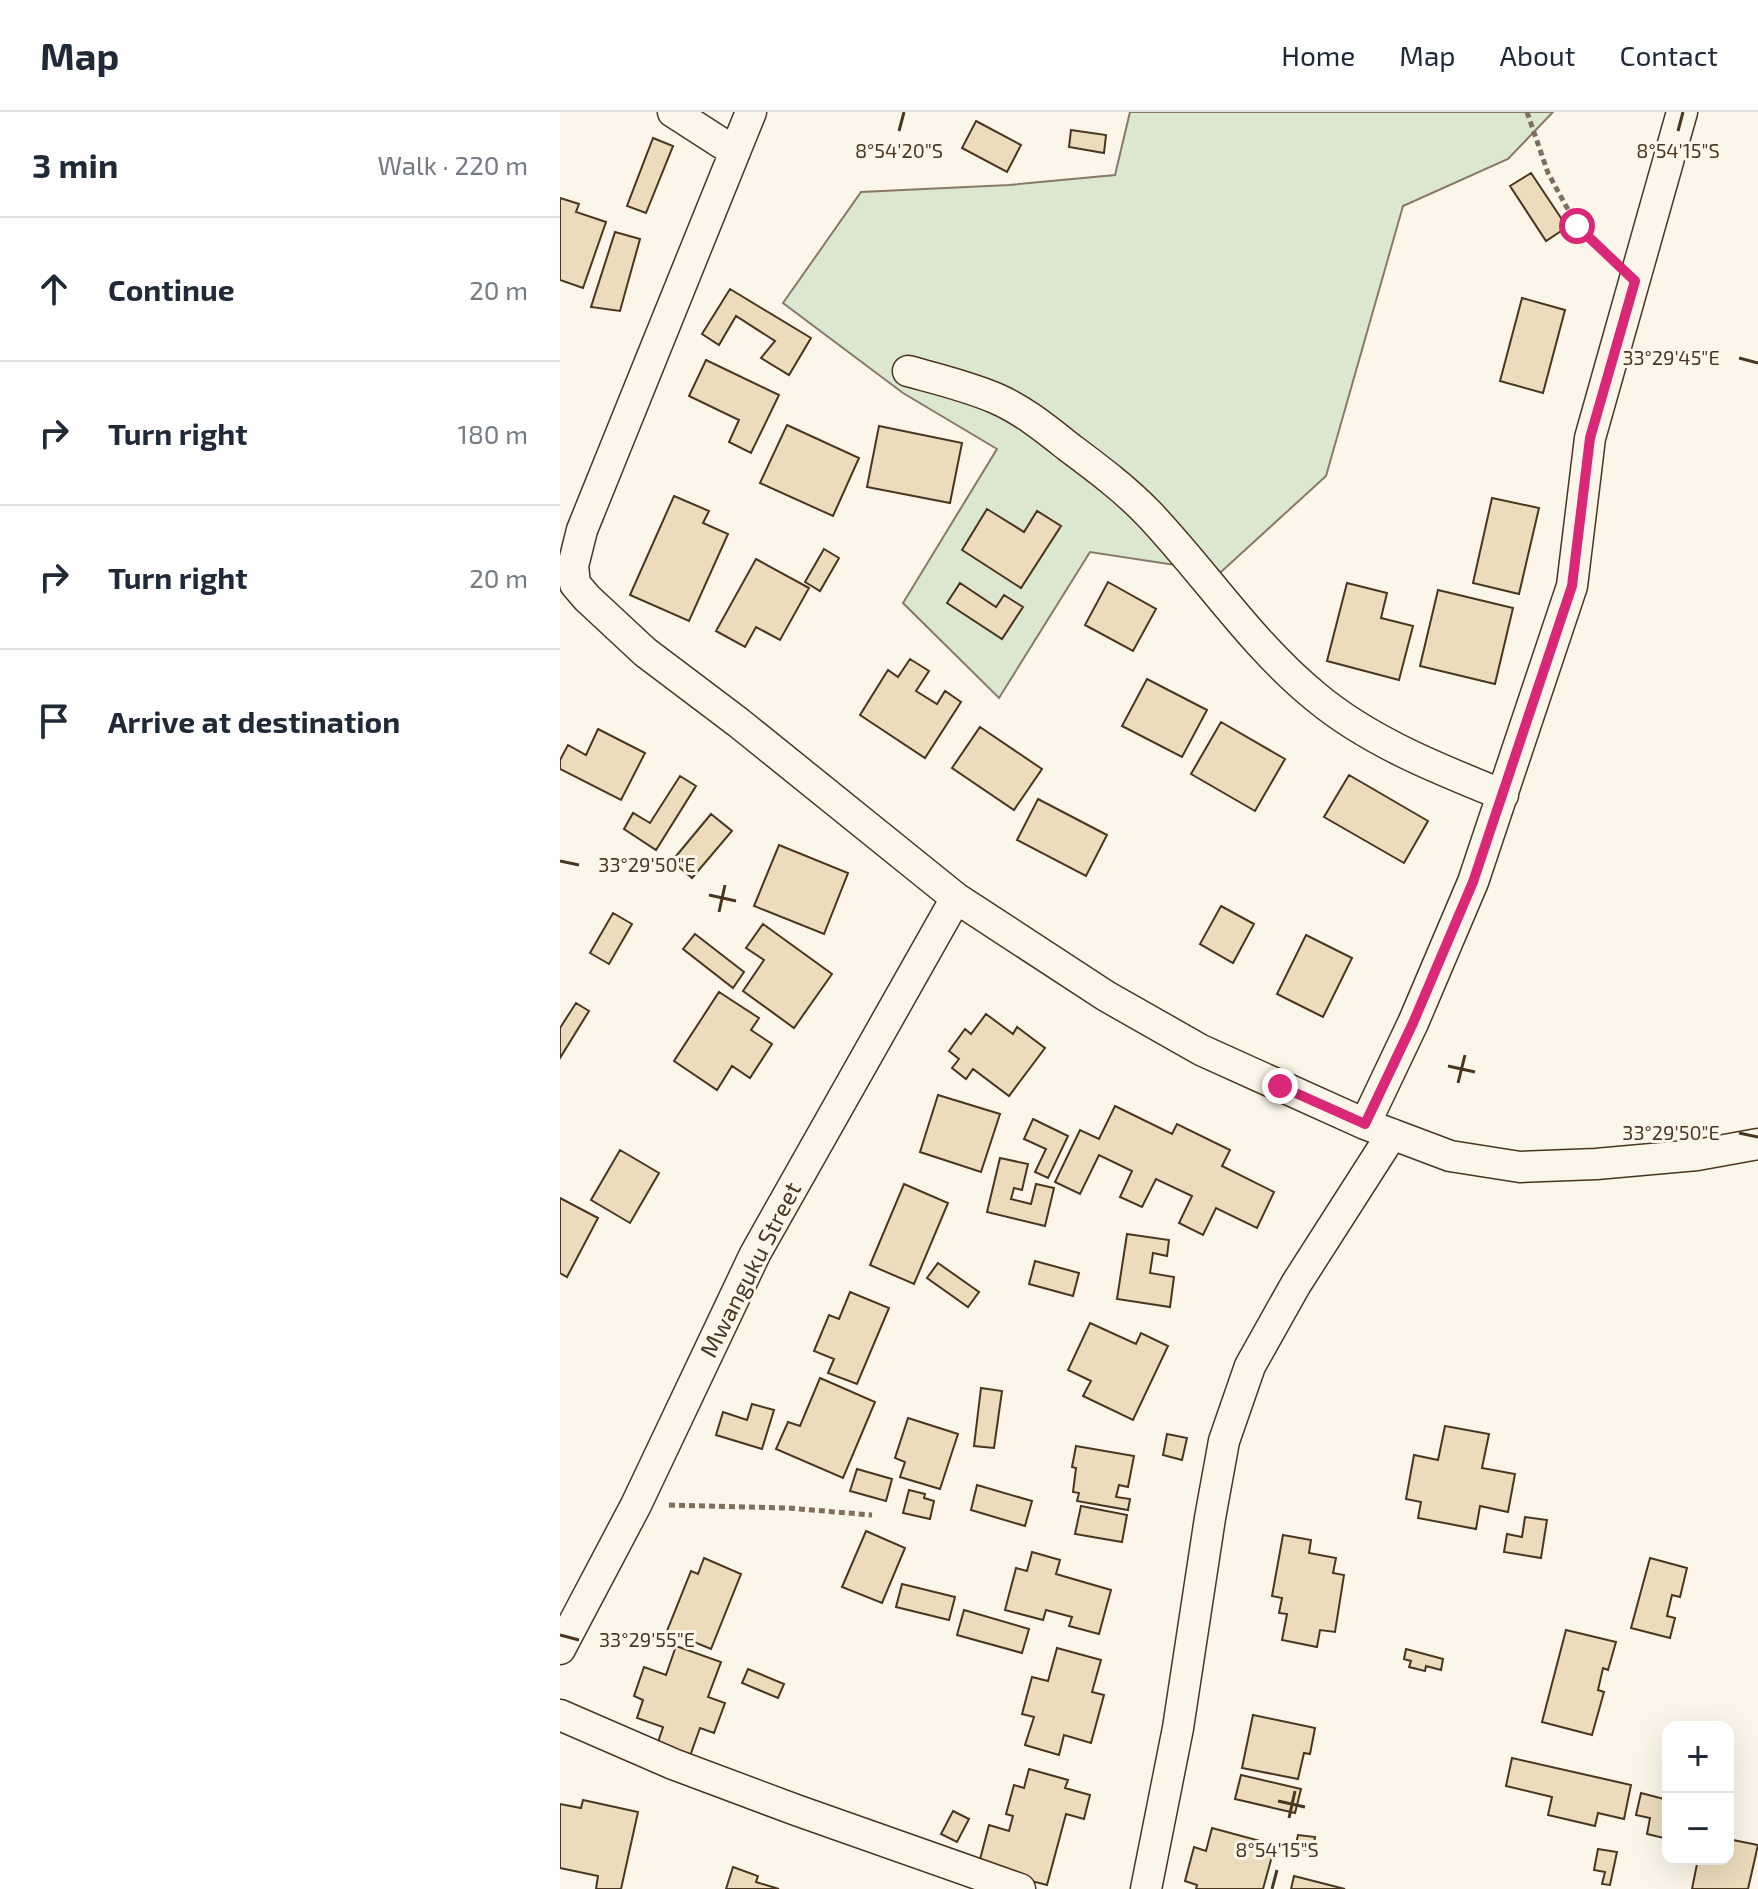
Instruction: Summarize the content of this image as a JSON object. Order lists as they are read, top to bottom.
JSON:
{
  "streets": {
    "street": ["Mwanguku Street"]
  },
  "page": {
    "header": "Map",
    "nav": [
      "Home",
      "Map",
      "About",
      "Contact"
    ],
    "heading": ["3 min", "Walk · 220 m"],
    "list": [
      ["Continue", "20 m"],
      ["Turn right", "180 m"],
      ["Turn right", "20 m"],
      "Arrive at destination"
    ],
    "map_buttons": ["+", "−"]
  },
  "coordinates": [
    "8°54'20\"S",
    "8°54'15\"S",
    "33°29'45\"E",
    "33°29'50\"E",
    "33°29'55\"E"
  ]
}
